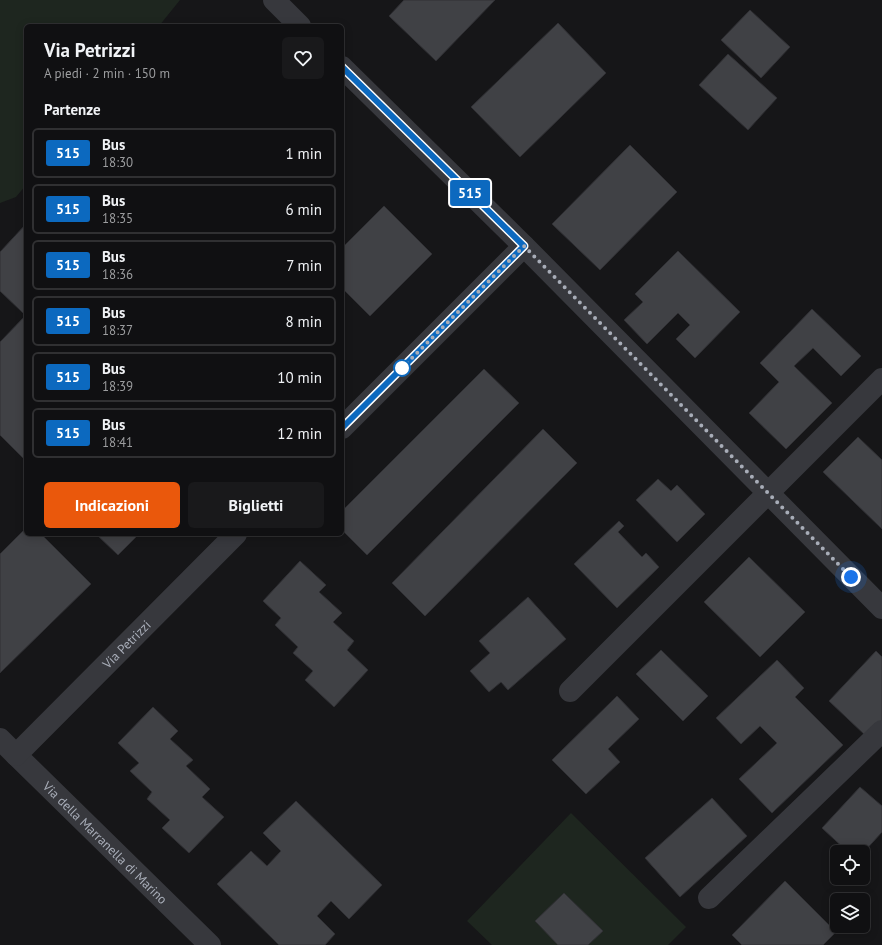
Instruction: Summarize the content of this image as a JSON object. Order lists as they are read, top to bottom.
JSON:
{
  "streets": {
    "street": ["Via Petrizzi", "Via della Marranella di Marino"]
  },
  "crossings": [
    ["Via Petrizzi", "Via della Marranella di Marino"]
  ],
  "lines": ["bus line 515"],
  "page": {
    "on_map": "515",
    "heading": [
      ["Via Petrizzi", "A piedi · 2 min · 150 m"],
      "Partenze"
    ],
    "list": [
      {
        "mark": "515",
        "name": "Bus",
        "note": "18:30",
        "value": "1 min"
      },
      {
        "mark": "515",
        "name": "Bus",
        "note": "18:35",
        "value": "6 min"
      },
      {
        "mark": "515",
        "name": "Bus",
        "note": "18:36",
        "value": "7 min"
      },
      {
        "mark": "515",
        "name": "Bus",
        "note": "18:37",
        "value": "8 min"
      },
      {
        "mark": "515",
        "name": "Bus",
        "note": "18:39",
        "value": "10 min"
      },
      {
        "mark": "515",
        "name": "Bus",
        "note": "18:41",
        "value": "12 min"
      }
    ],
    "buttons": ["Indicazioni", "Biglietti"]
  }
}
